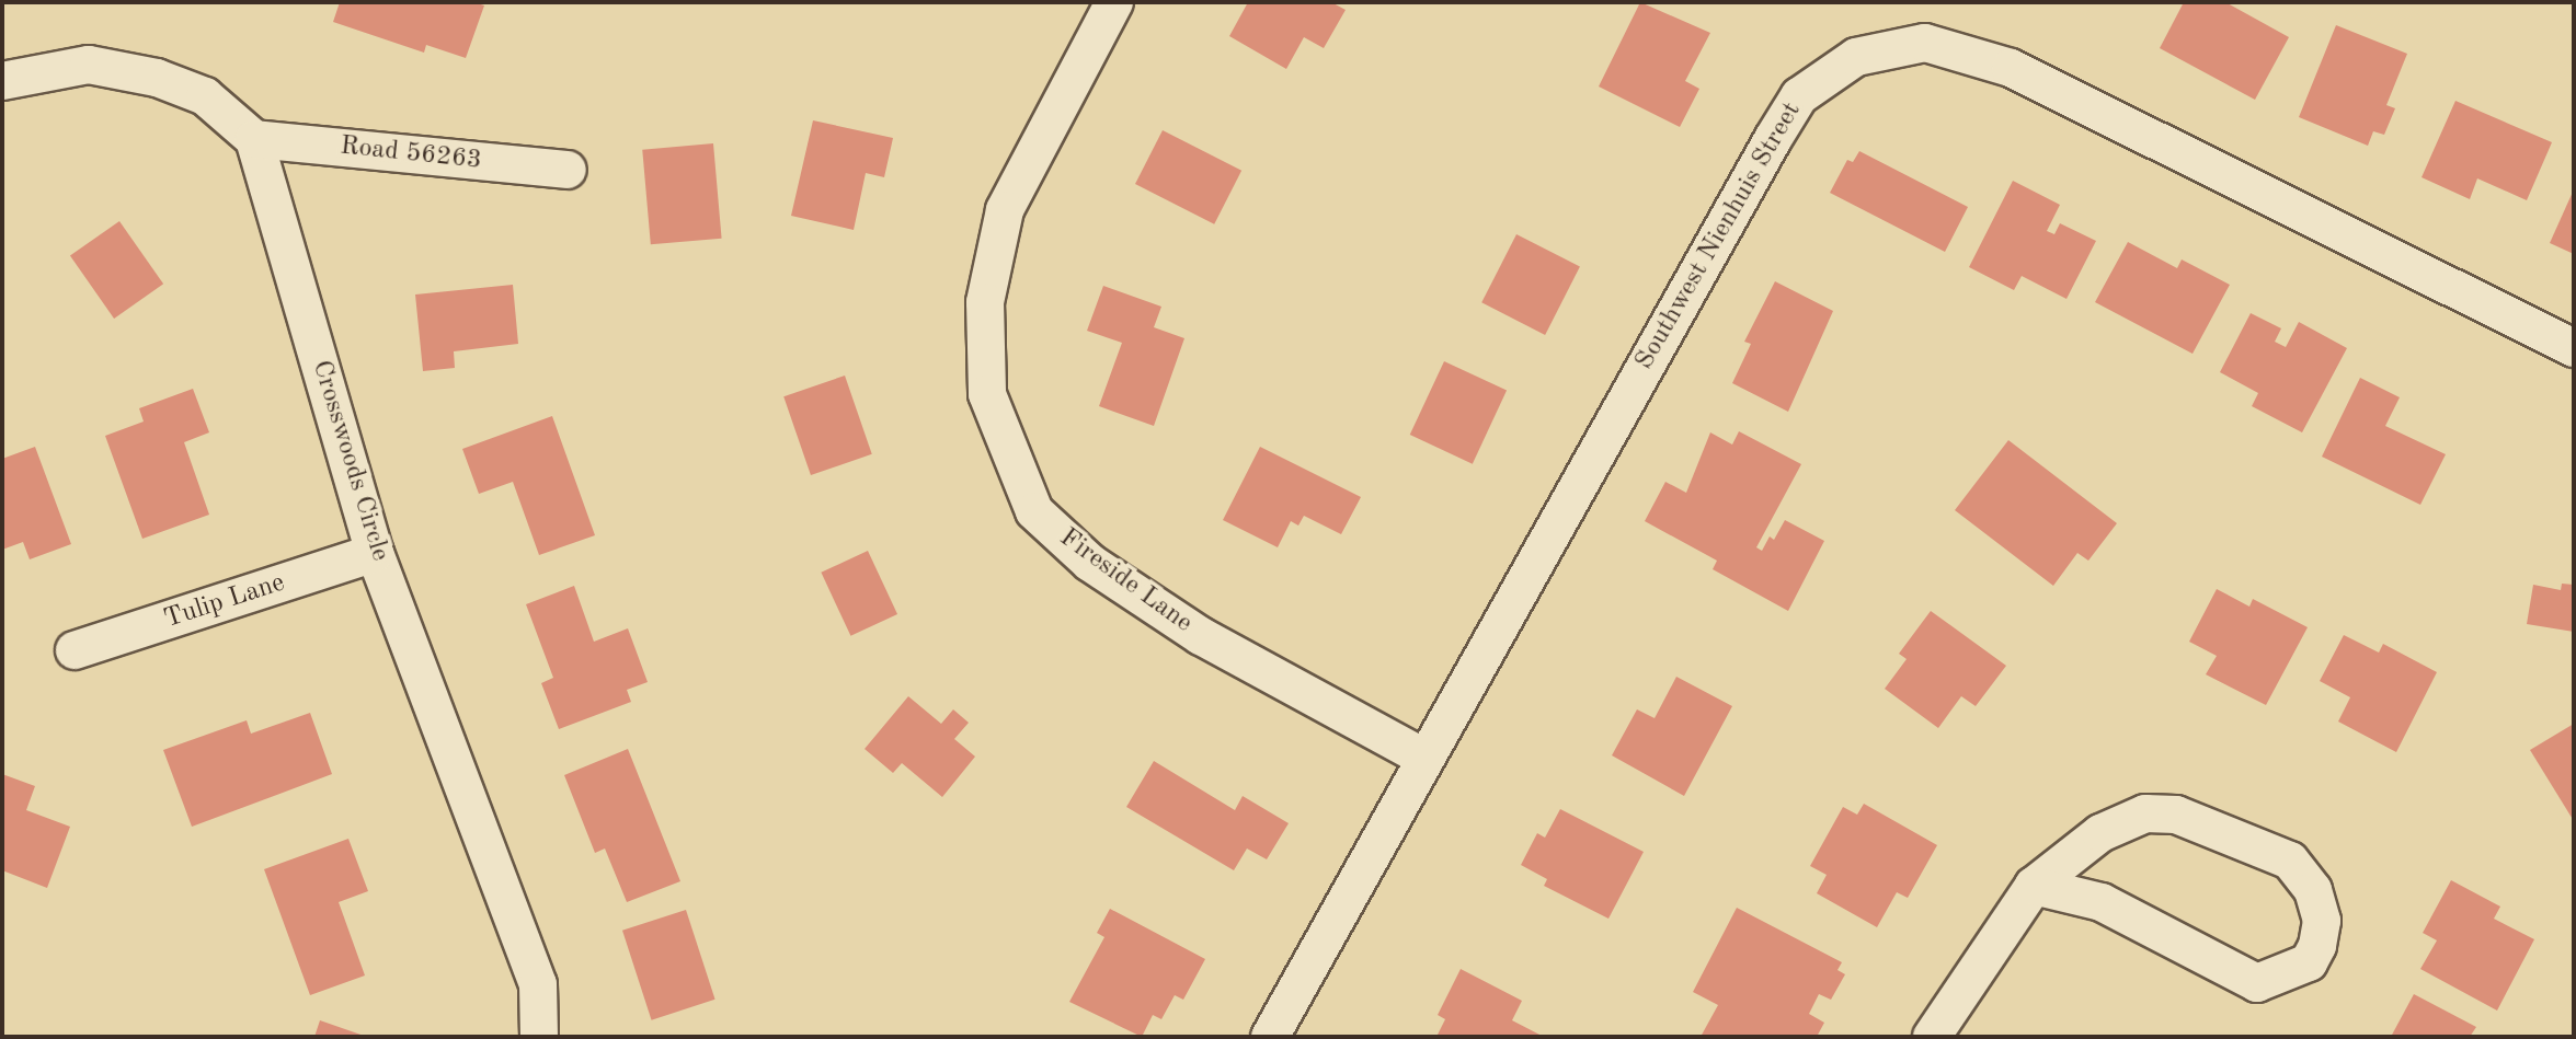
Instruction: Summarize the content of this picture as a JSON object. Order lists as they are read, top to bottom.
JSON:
{
  "streets": {
    "street": [
      "Road 56263",
      "Southwest Nienhuis Street",
      "Crosswoods Circle",
      "Fireside Lane",
      "Tulip Lane"
    ]
  },
  "crossings": [
    ["Road 56263", "Crosswoods Circle"],
    ["Southwest Nienhuis Street", "Fireside Lane"],
    ["Crosswoods Circle", "Tulip Lane"]
  ]
}
